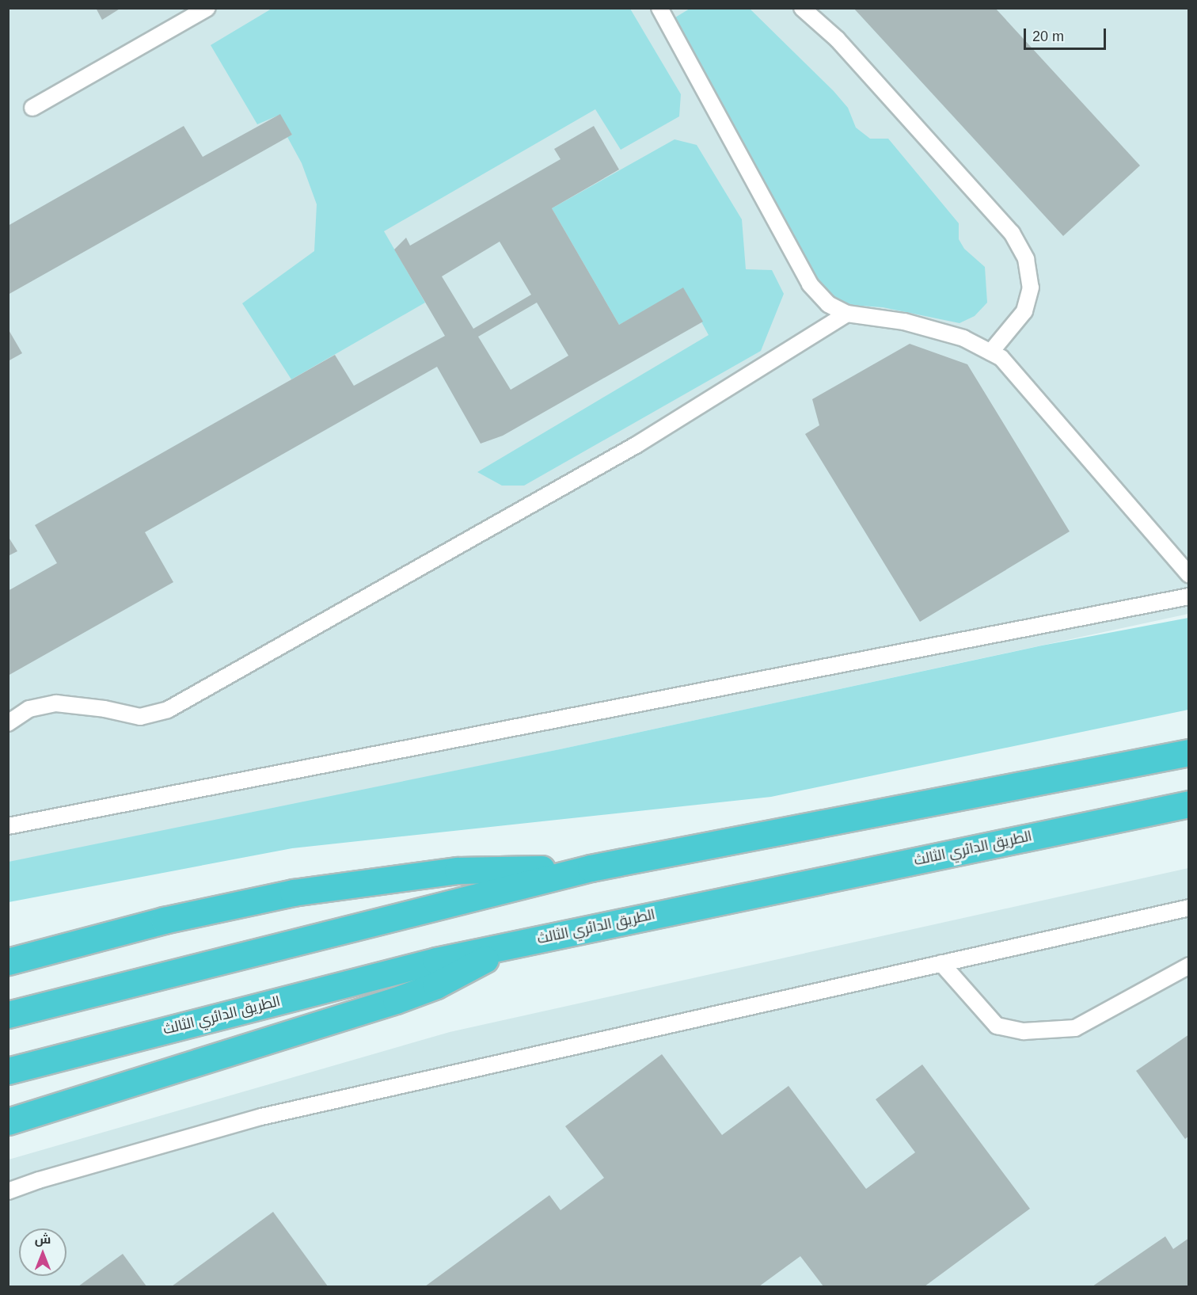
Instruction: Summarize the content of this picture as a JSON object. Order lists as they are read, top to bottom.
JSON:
{
  "streets": {
    "highway": ["الطريق الدائري الثالث"]
  },
  "scale_bar": "20 m",
  "north": "top"
}
